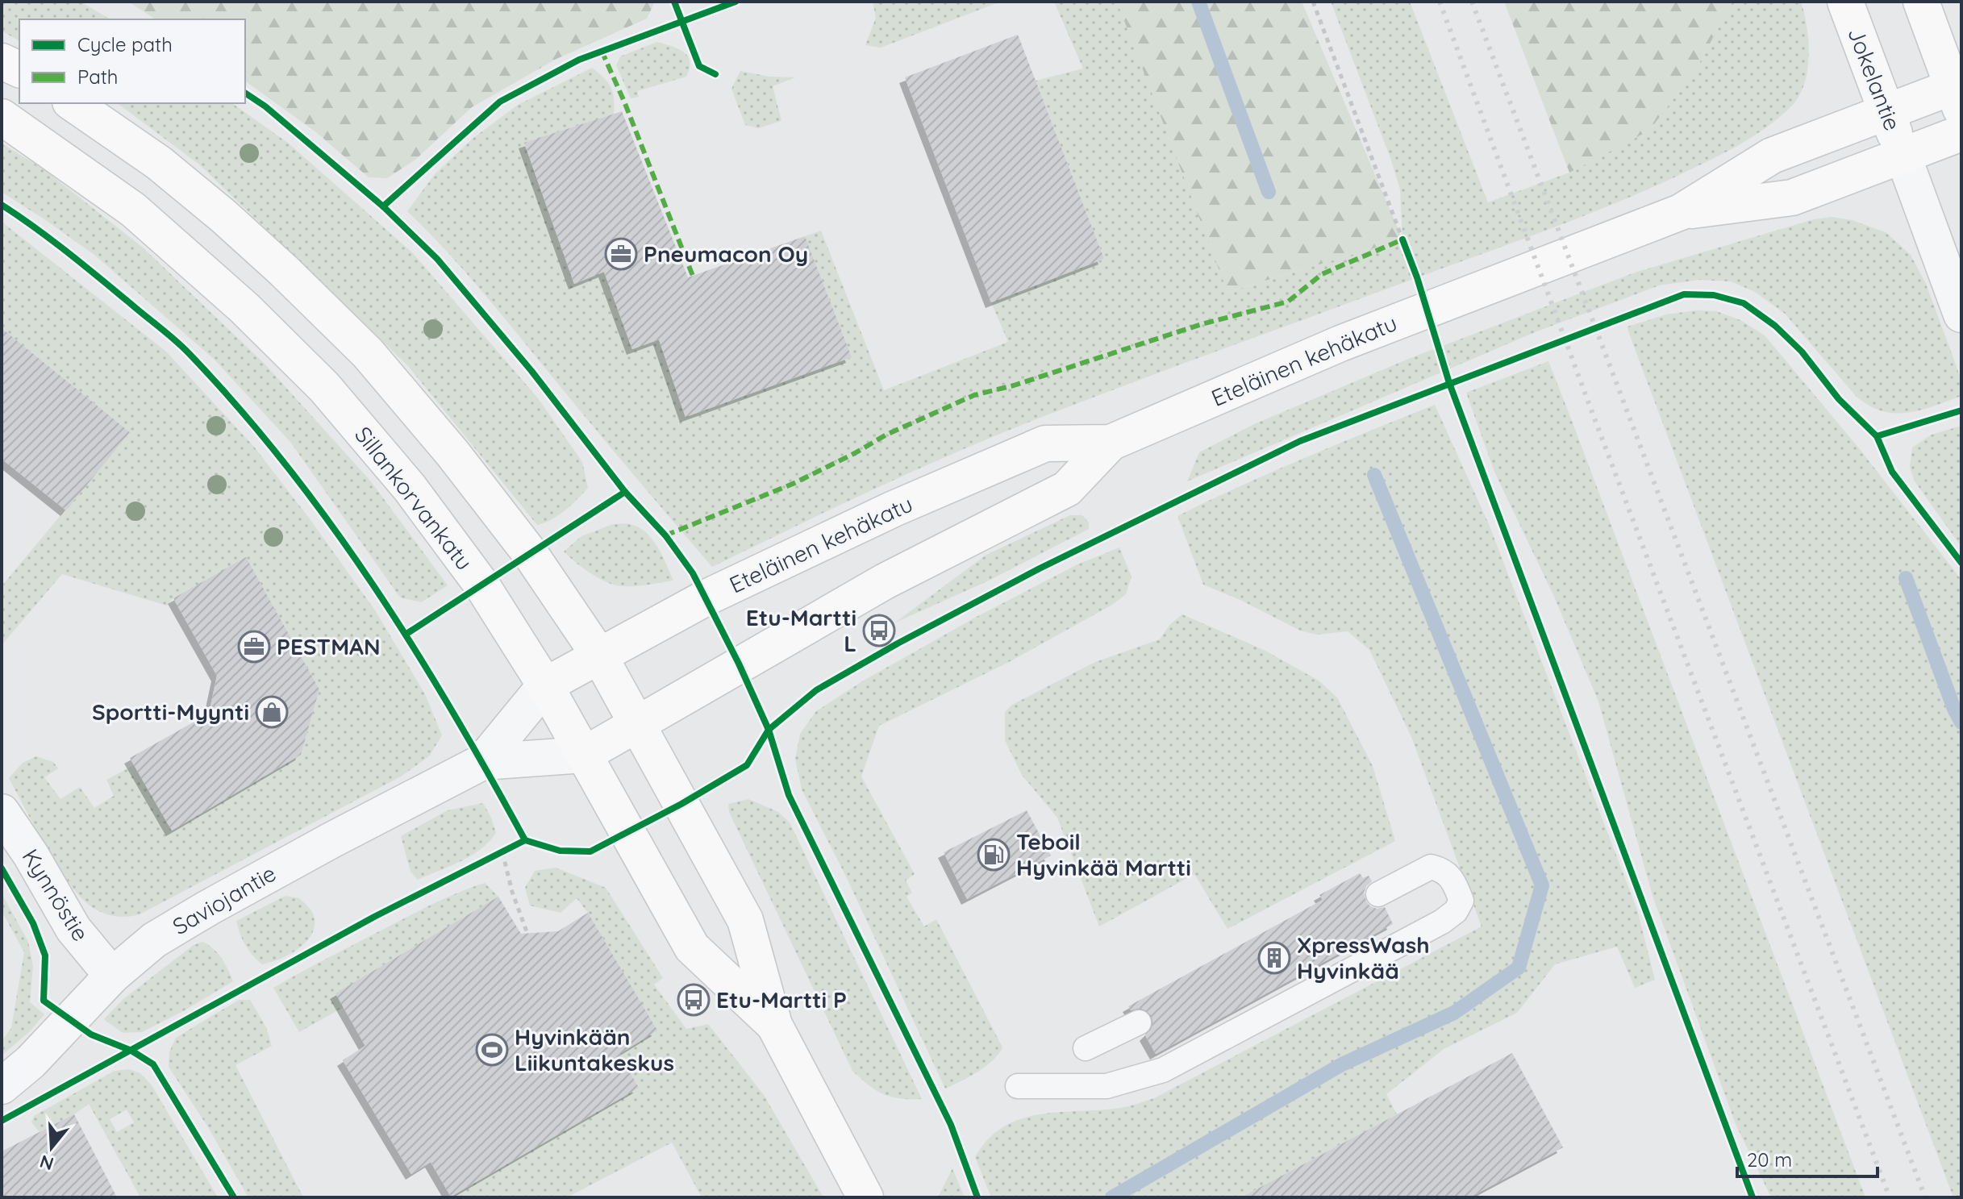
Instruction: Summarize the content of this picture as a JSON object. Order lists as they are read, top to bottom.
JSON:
{
  "streets": {
    "main road": ["Jokelantie", "Eteläinen kehäkatu", "Sillankorvankatu"],
    "street": ["Kynnöstie", "Saviojantie"]
  },
  "crossings": [
    ["Jokelantie", "Eteläinen kehäkatu"],
    ["Eteläinen kehäkatu", "Sillankorvankatu"],
    ["Eteläinen kehäkatu", "Saviojantie"],
    ["Sillankorvankatu", "Saviojantie"],
    ["Kynnöstie", "Saviojantie"]
  ],
  "places": {
    "office": ["Pneumacon Oy", "PESTMAN"],
    "bus stop": ["Etu-Martti L", "Etu-Martti P"],
    "shop": ["Sportti-Myynti"],
    "fuel station": ["Teboil Hyvinkää Martti"],
    "building": ["XpressWash Hyvinkää"],
    "sports": ["Hyvinkään Liikuntakeskus"]
  },
  "legend": ["Cycle path", "Path"],
  "scale_bar": "20 m",
  "north": "bottom"
}
